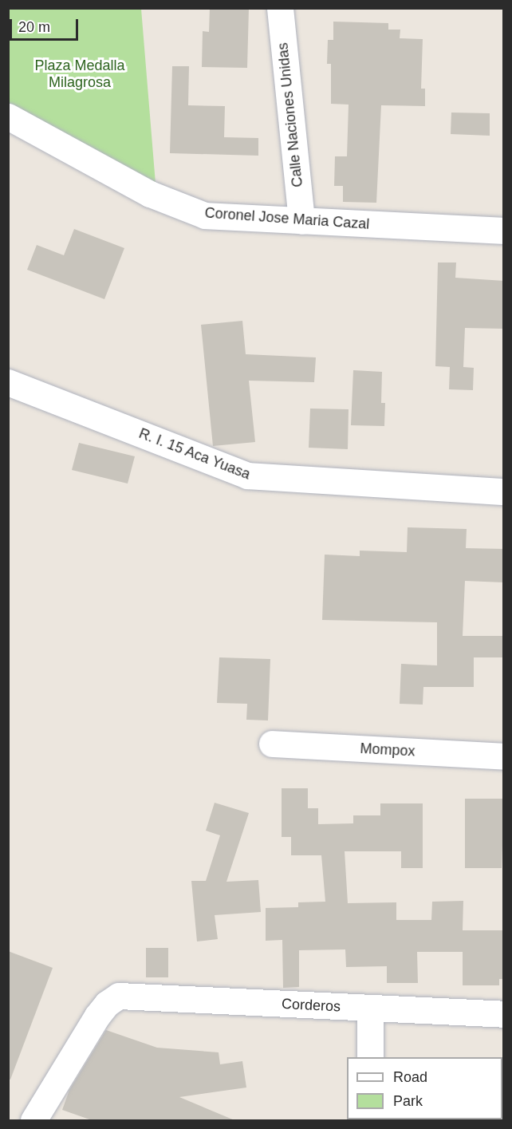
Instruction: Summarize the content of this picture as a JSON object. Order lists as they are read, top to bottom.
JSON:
{
  "streets": {
    "street": [
      "Calle Naciones Unidas",
      "Coronel Jose Maria Cazal",
      "R. I. 15 Aca Yuasa",
      "Mompox",
      "Corderos"
    ]
  },
  "crossings": [
    ["Calle Naciones Unidas", "Coronel Jose Maria Cazal"]
  ],
  "parks": ["Plaza Medalla Milagrosa"],
  "legend": ["Road", "Park"],
  "scale_bar": "20 m"
}
